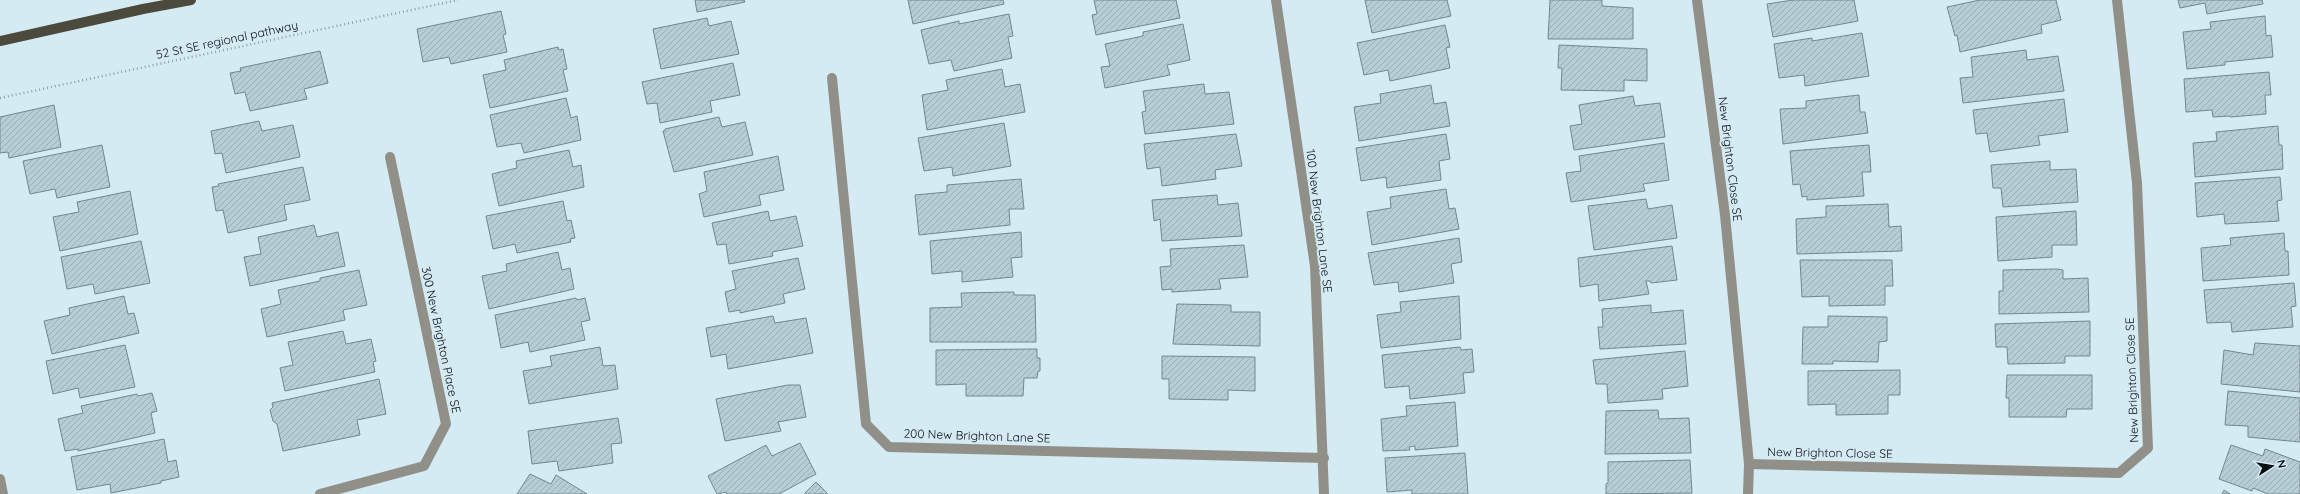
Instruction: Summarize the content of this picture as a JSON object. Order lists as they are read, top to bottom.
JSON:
{
  "streets": {
    "street": [
      "New Brighton Close SE",
      "100 New Brighton Lane SE",
      "300 New Brighton Place SE",
      "200 New Brighton Lane SE"
    ],
    "path": ["52 St SE regional pathway"]
  },
  "crossings": [
    ["100 New Brighton Lane SE", "200 New Brighton Lane SE"]
  ],
  "north": "right"
}
